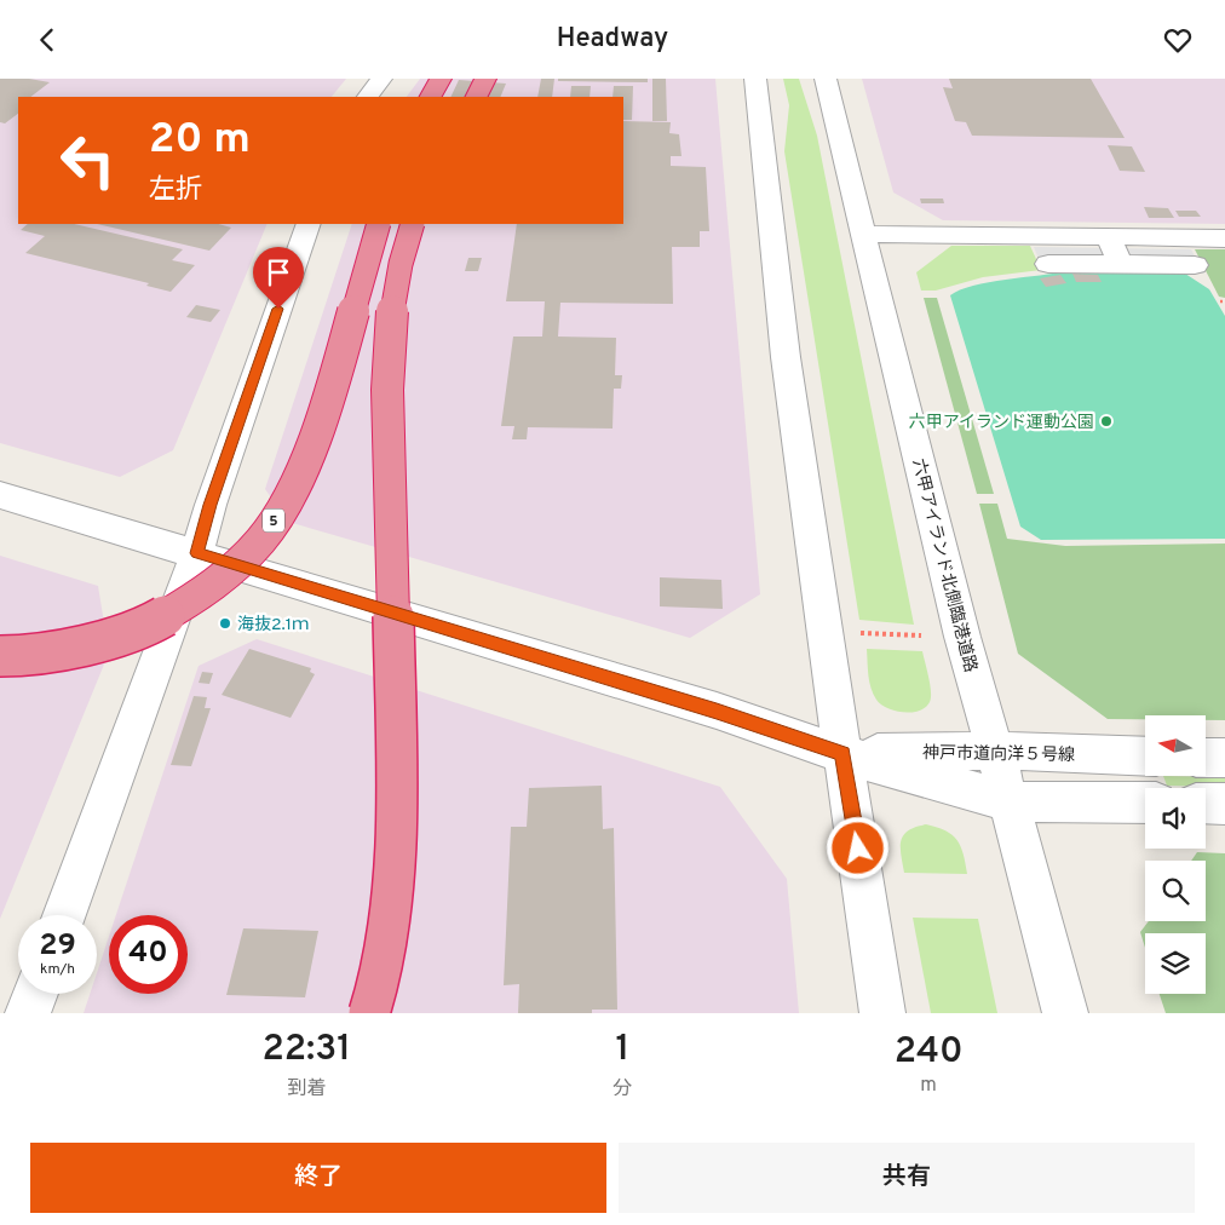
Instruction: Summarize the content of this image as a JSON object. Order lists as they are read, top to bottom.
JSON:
{
  "streets": {
    "highway": ["5"],
    "street": ["六甲アイランド北側臨港道路", "神戸市道向洋５号線"]
  },
  "crossings": [
    ["六甲アイランド北側臨港道路", "神戸市道向洋５号線"]
  ],
  "places": ["六甲アイランド運動公園", "海抜2.1ｍ"],
  "north": "left",
  "page": {
    "header": "Headway",
    "turn": ["20 m", "左折"],
    "speed": "29 km/h",
    "limit": "40",
    "eta": [
      "22:31",
      "到着",
      "1",
      "分",
      "240",
      "m"
    ],
    "buttons": ["終了", "共有"]
  }
}
